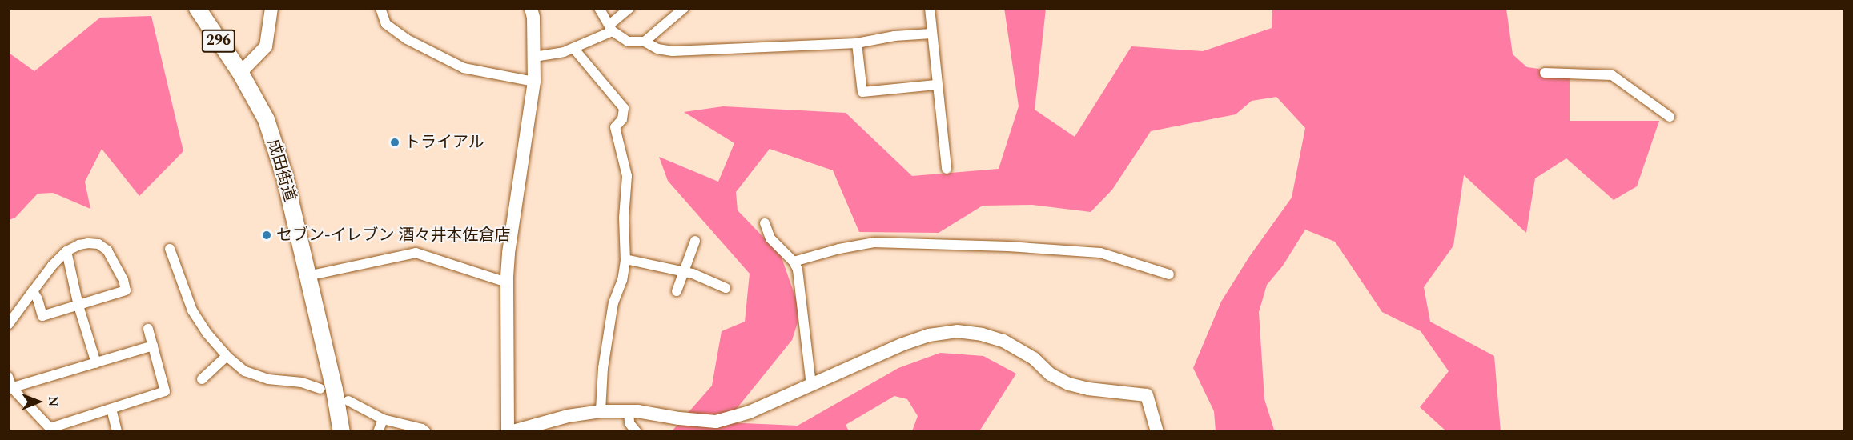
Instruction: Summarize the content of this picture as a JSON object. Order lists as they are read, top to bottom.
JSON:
{
  "streets": {
    "highway": ["296", "成田街道"]
  },
  "crossings": [
    ["296", "成田街道"]
  ],
  "places": ["トライアル", "セブン-イレブン 酒々井本佐倉店"],
  "north": "right"
}
